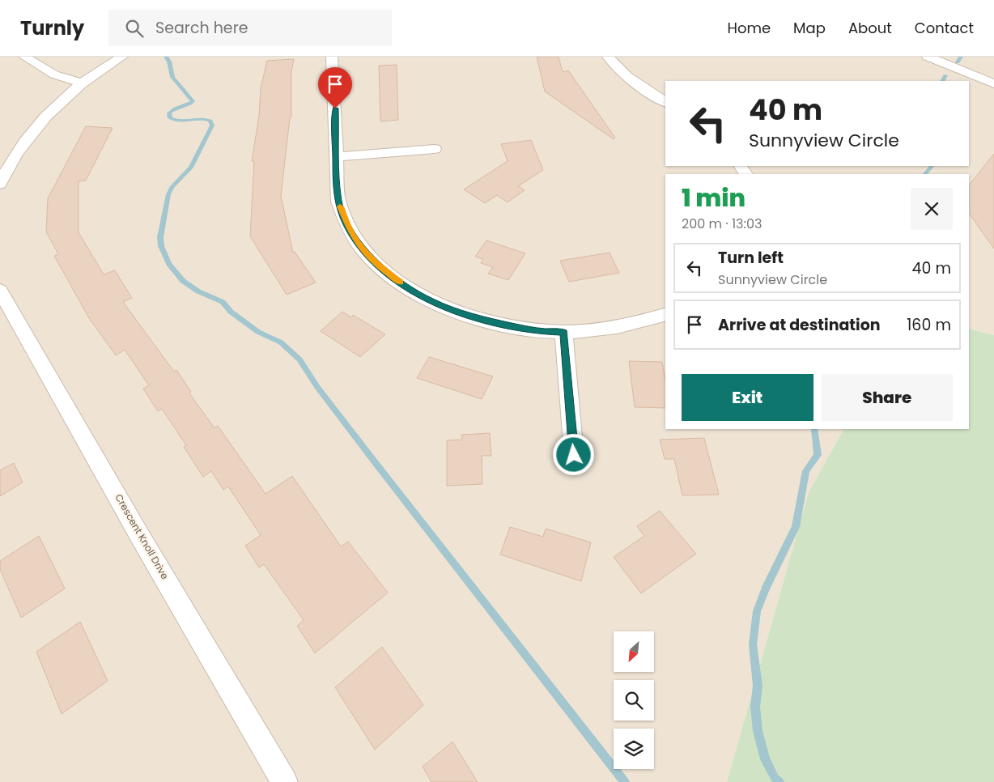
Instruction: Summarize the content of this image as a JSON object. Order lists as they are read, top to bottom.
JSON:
{
  "streets": {
    "street": ["Crescent Knoll Drive"]
  },
  "north": "bottom left",
  "page": {
    "header": "Turnly",
    "search": "Search here",
    "nav": [
      "Home",
      "Map",
      "About",
      "Contact"
    ],
    "turn": ["40 m", "Sunnyview Circle"],
    "heading": ["1 min", "200 m · 13:03"],
    "list": [
      {
        "name": "Turn left",
        "note": "Sunnyview Circle",
        "value": "40 m"
      },
      {
        "name": "Arrive at destination",
        "value": "160 m"
      }
    ],
    "buttons": ["Exit", "Share"]
  }
}
